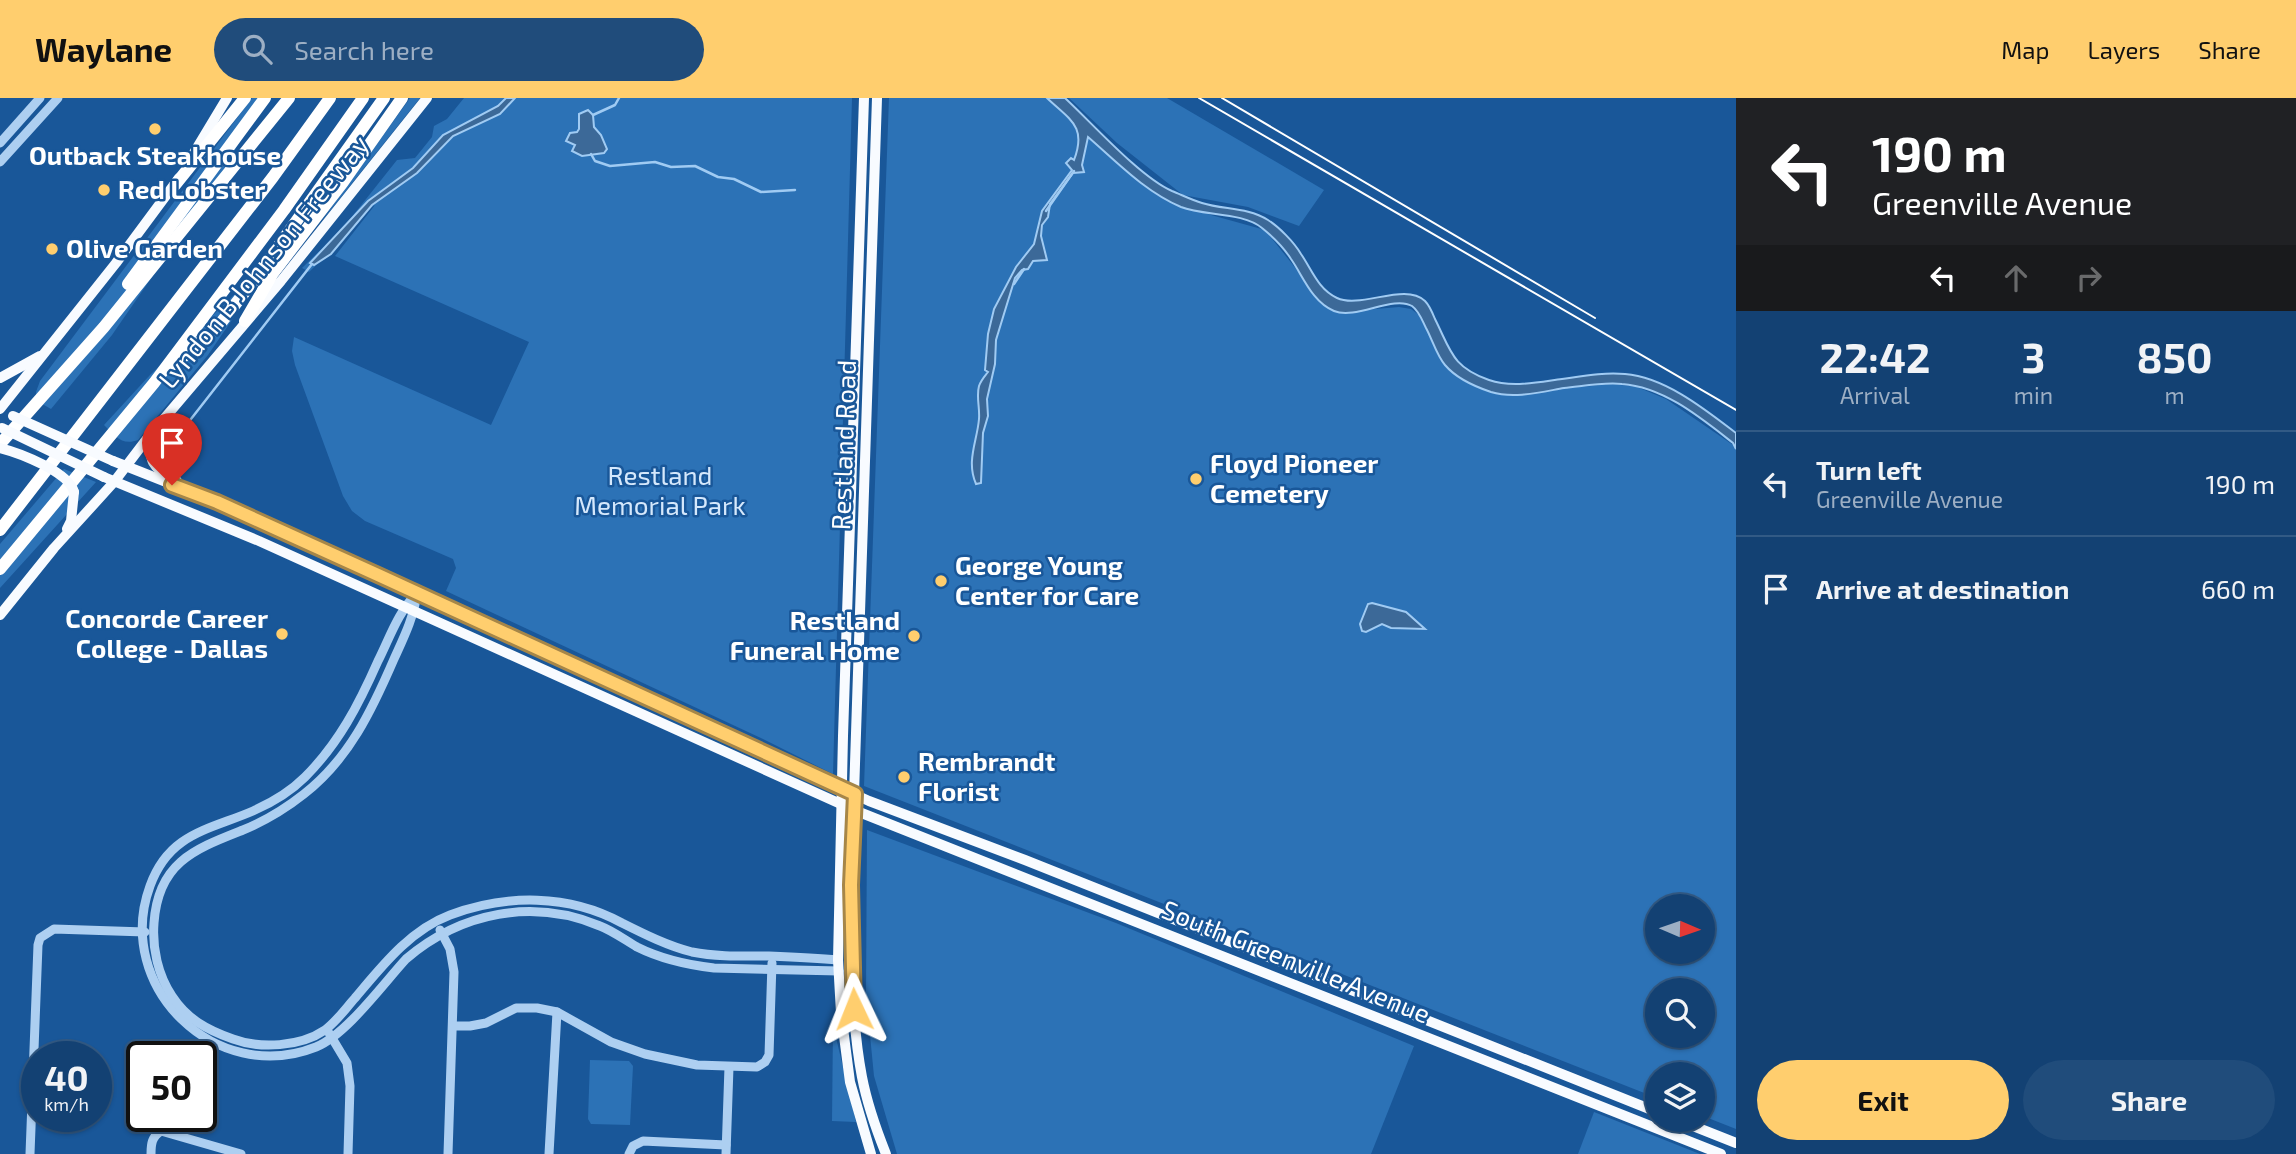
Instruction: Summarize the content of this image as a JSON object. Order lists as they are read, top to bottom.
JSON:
{
  "streets": {
    "highway": ["Lyndon B Johnson Freeway"],
    "main road": ["Restland Road", "South Greenville Avenue"]
  },
  "crossings": [
    ["Lyndon B Johnson Freeway", "South Greenville Avenue"],
    ["Restland Road", "South Greenville Avenue"]
  ],
  "parks": ["Restland Memorial Park"],
  "places": [
    "Outback Steakhouse",
    "Red Lobster",
    "Olive Garden",
    "Floyd Pioneer Cemetery",
    "George Young Center for Care",
    "Concorde Career College - Dallas",
    "Restland Funeral Home",
    "Rembrandt Florist"
  ],
  "north": "right",
  "page": {
    "header": "Waylane",
    "search": "Search here",
    "nav": ["Map", "Layers", "Share"],
    "turn": ["190 m", "Greenville Avenue"],
    "eta": [
      "22:42",
      "Arrival",
      "3",
      "min",
      "850",
      "m"
    ],
    "list": [
      {
        "name": "Turn left",
        "note": "Greenville Avenue",
        "value": "190 m"
      },
      {
        "name": "Arrive at destination",
        "value": "660 m"
      }
    ],
    "speed": "40 km/h",
    "limit": "50",
    "buttons": ["Exit", "Share"]
  }
}
